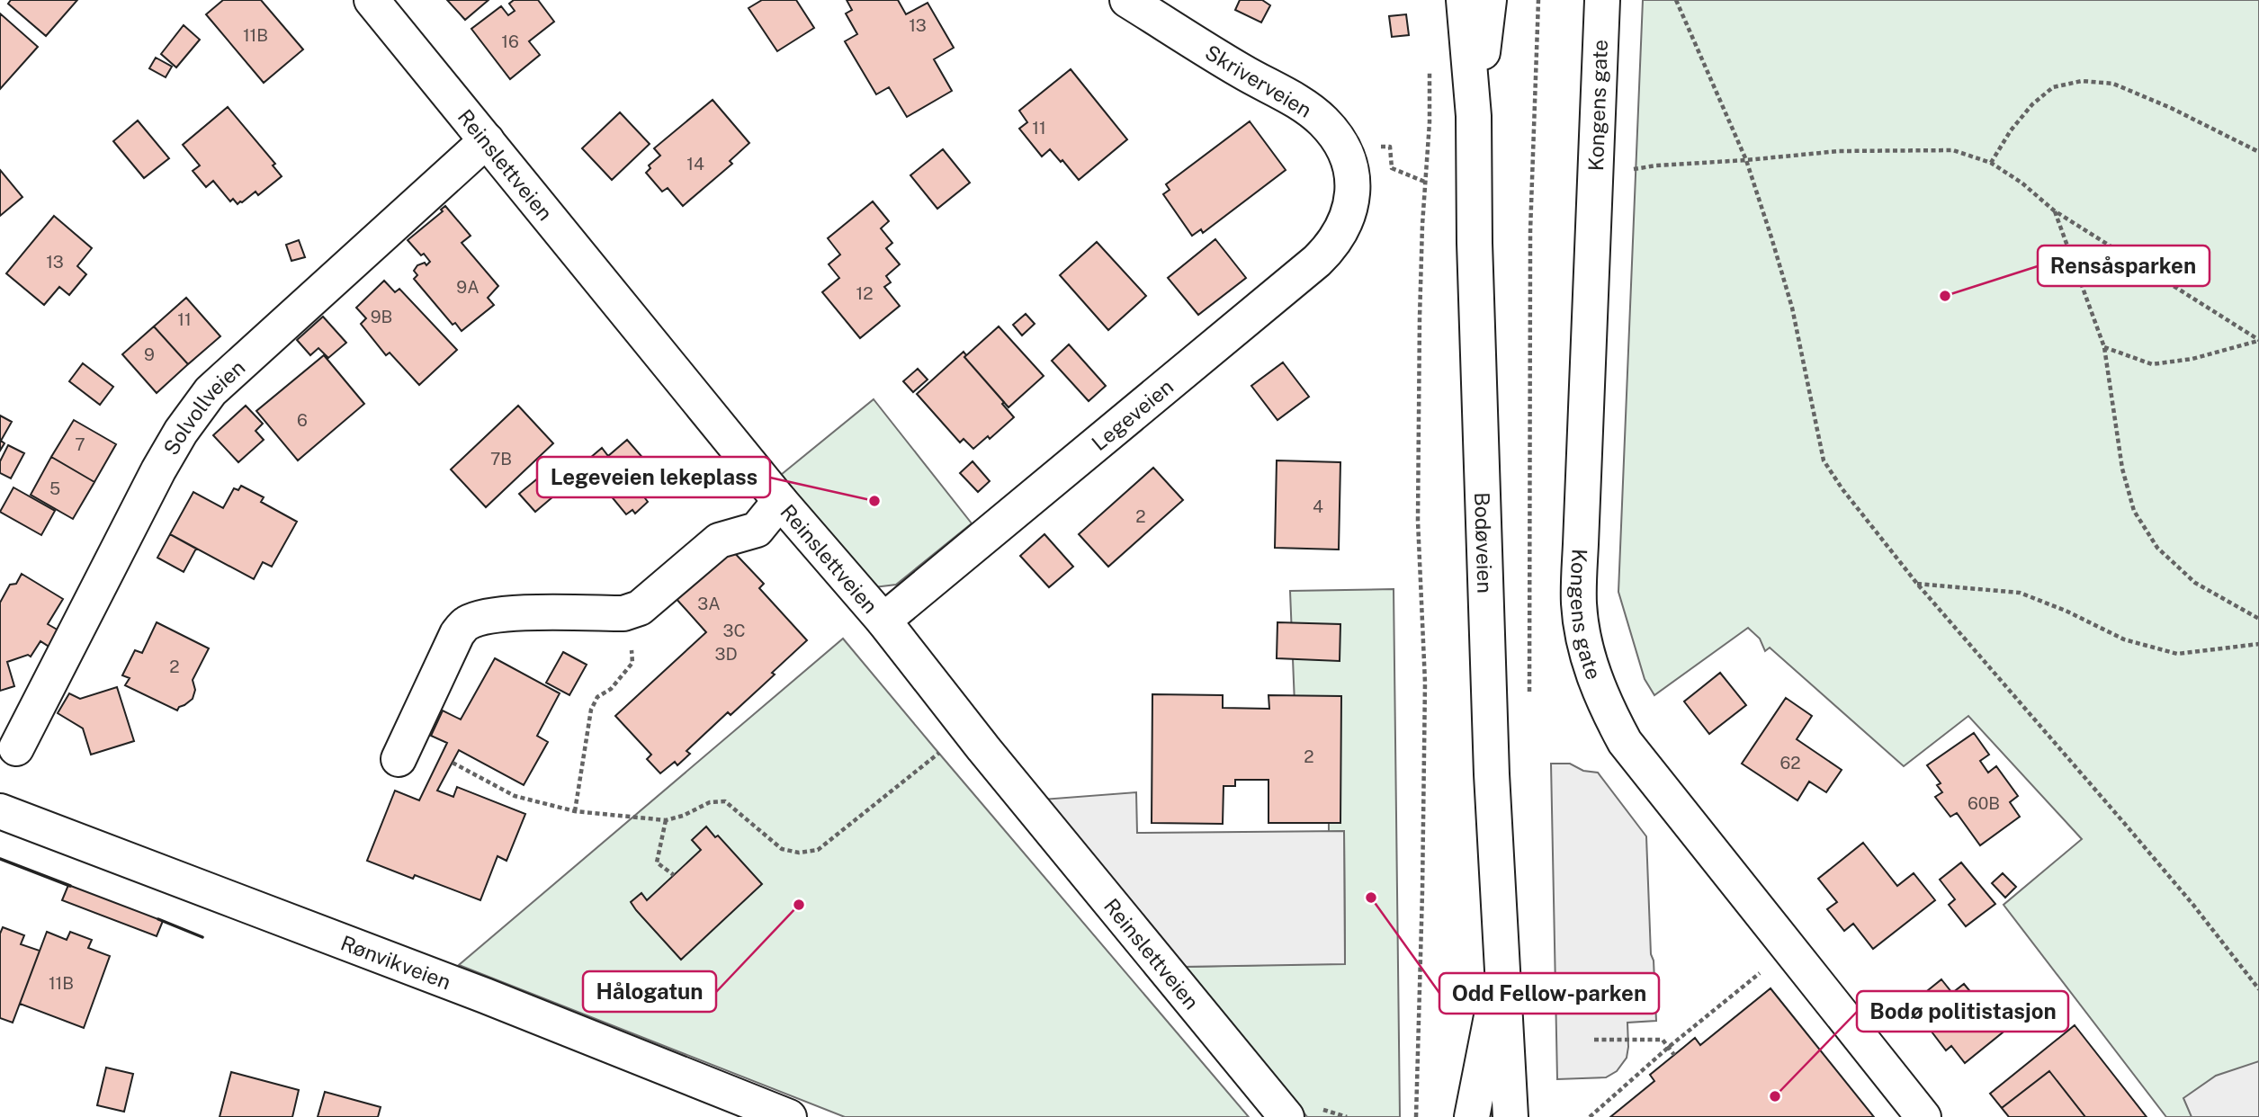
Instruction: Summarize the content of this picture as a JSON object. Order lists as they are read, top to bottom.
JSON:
{
  "streets": {
    "main road": [
      "Skriverveien",
      "Kongens gate",
      "Reinslettveien",
      "Solvollveien",
      "Legeveien",
      "Bodøveien",
      "Rønvikveien"
    ]
  },
  "crossings": [
    ["Skriverveien", "Legeveien"],
    ["Reinslettveien", "Solvollveien"],
    ["Reinslettveien", "Legeveien"]
  ],
  "places": [
    "Rensåsparken",
    "Legeveien lekeplass",
    "Odd Fellow-parken",
    "Hålogatun",
    "Bodø politistasjon"
  ],
  "house_numbers": [
    "13",
    "11B",
    "16",
    "11",
    "14",
    "13",
    "9A",
    "12",
    "9B",
    "11",
    "9",
    "6",
    "7",
    "7B",
    "5",
    "4",
    "2",
    "3A",
    "3C",
    "3D",
    "2",
    "2",
    "62",
    "60B",
    "11B"
  ]
}
